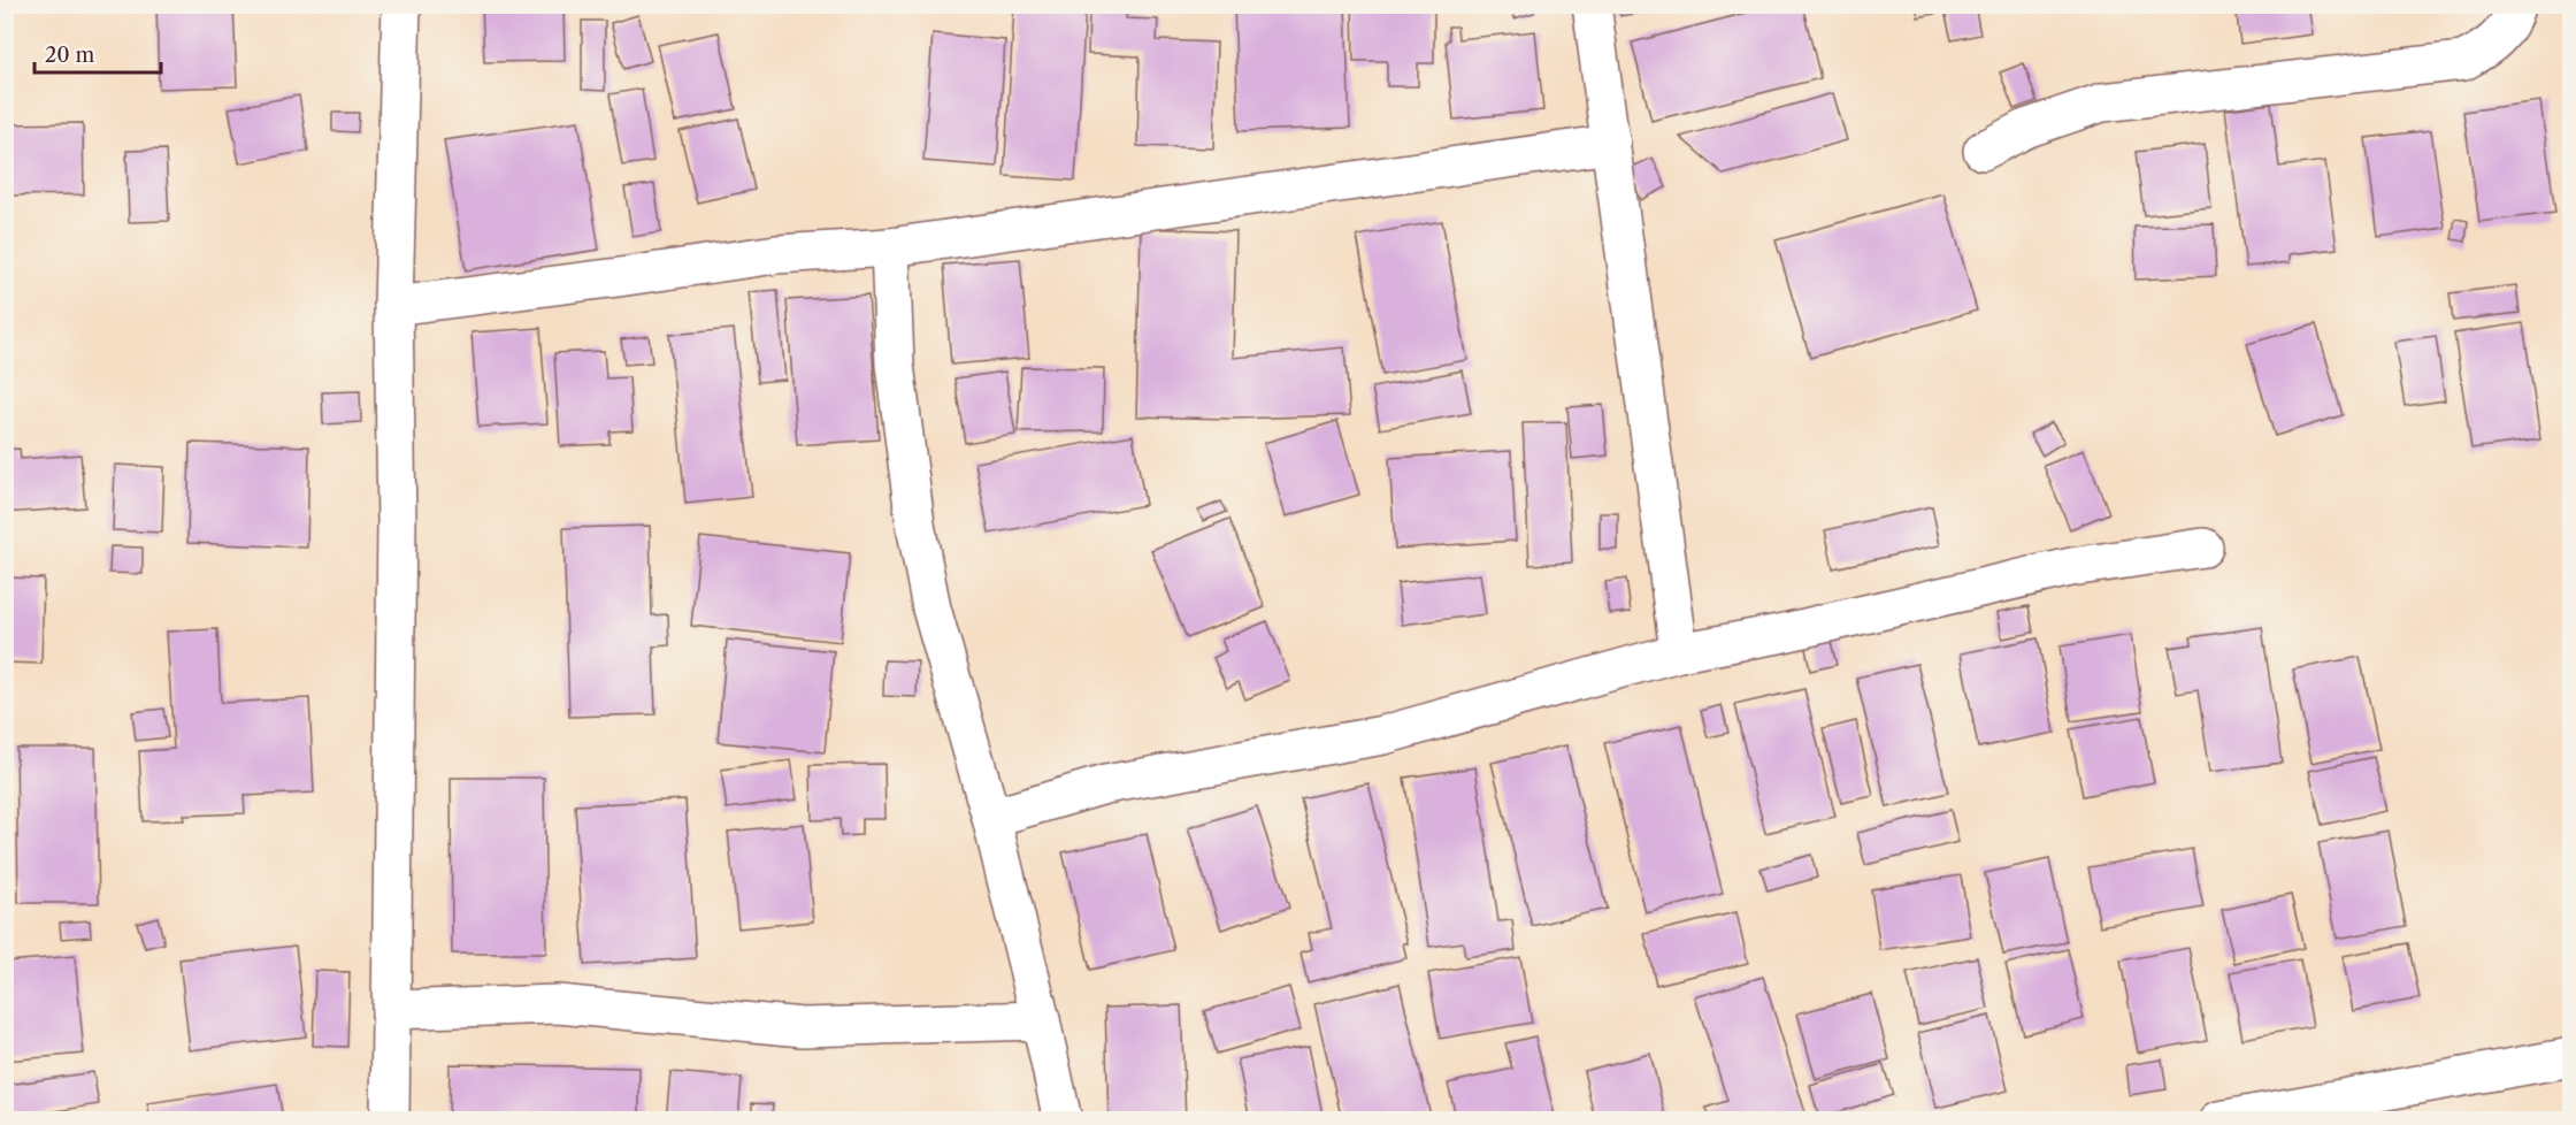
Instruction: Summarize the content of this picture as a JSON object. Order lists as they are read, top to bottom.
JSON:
{
  "scale_bar": "20 m"
}
